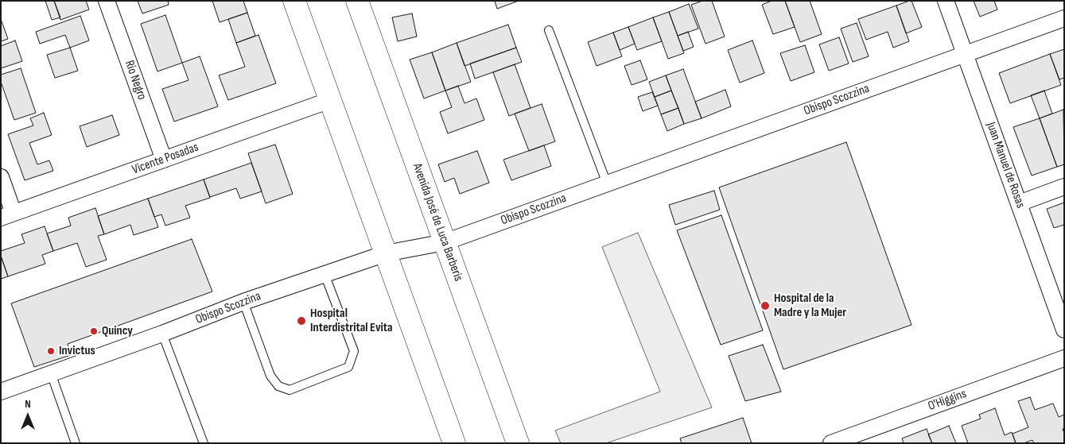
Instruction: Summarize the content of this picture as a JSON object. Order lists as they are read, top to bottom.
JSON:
{
  "streets": {
    "main road": ["Avenida José de Luca Barberis"],
    "street": [
      "Río Negro",
      "Obispo Scozzina",
      "Vicente Posadas",
      "Juan Manuel de Rosas",
      "O'Higgins"
    ]
  },
  "crossings": [
    ["Río Negro", "Vicente Posadas"],
    ["Obispo Scozzina", "Juan Manuel de Rosas"],
    ["Obispo Scozzina", "Avenida José de Luca Barberis"]
  ],
  "places": [
    "Hospital de la Madre y la Mujer",
    "Hospital Interdistrital Evita",
    "Quincy",
    "Invictus"
  ],
  "north": "top"
}
